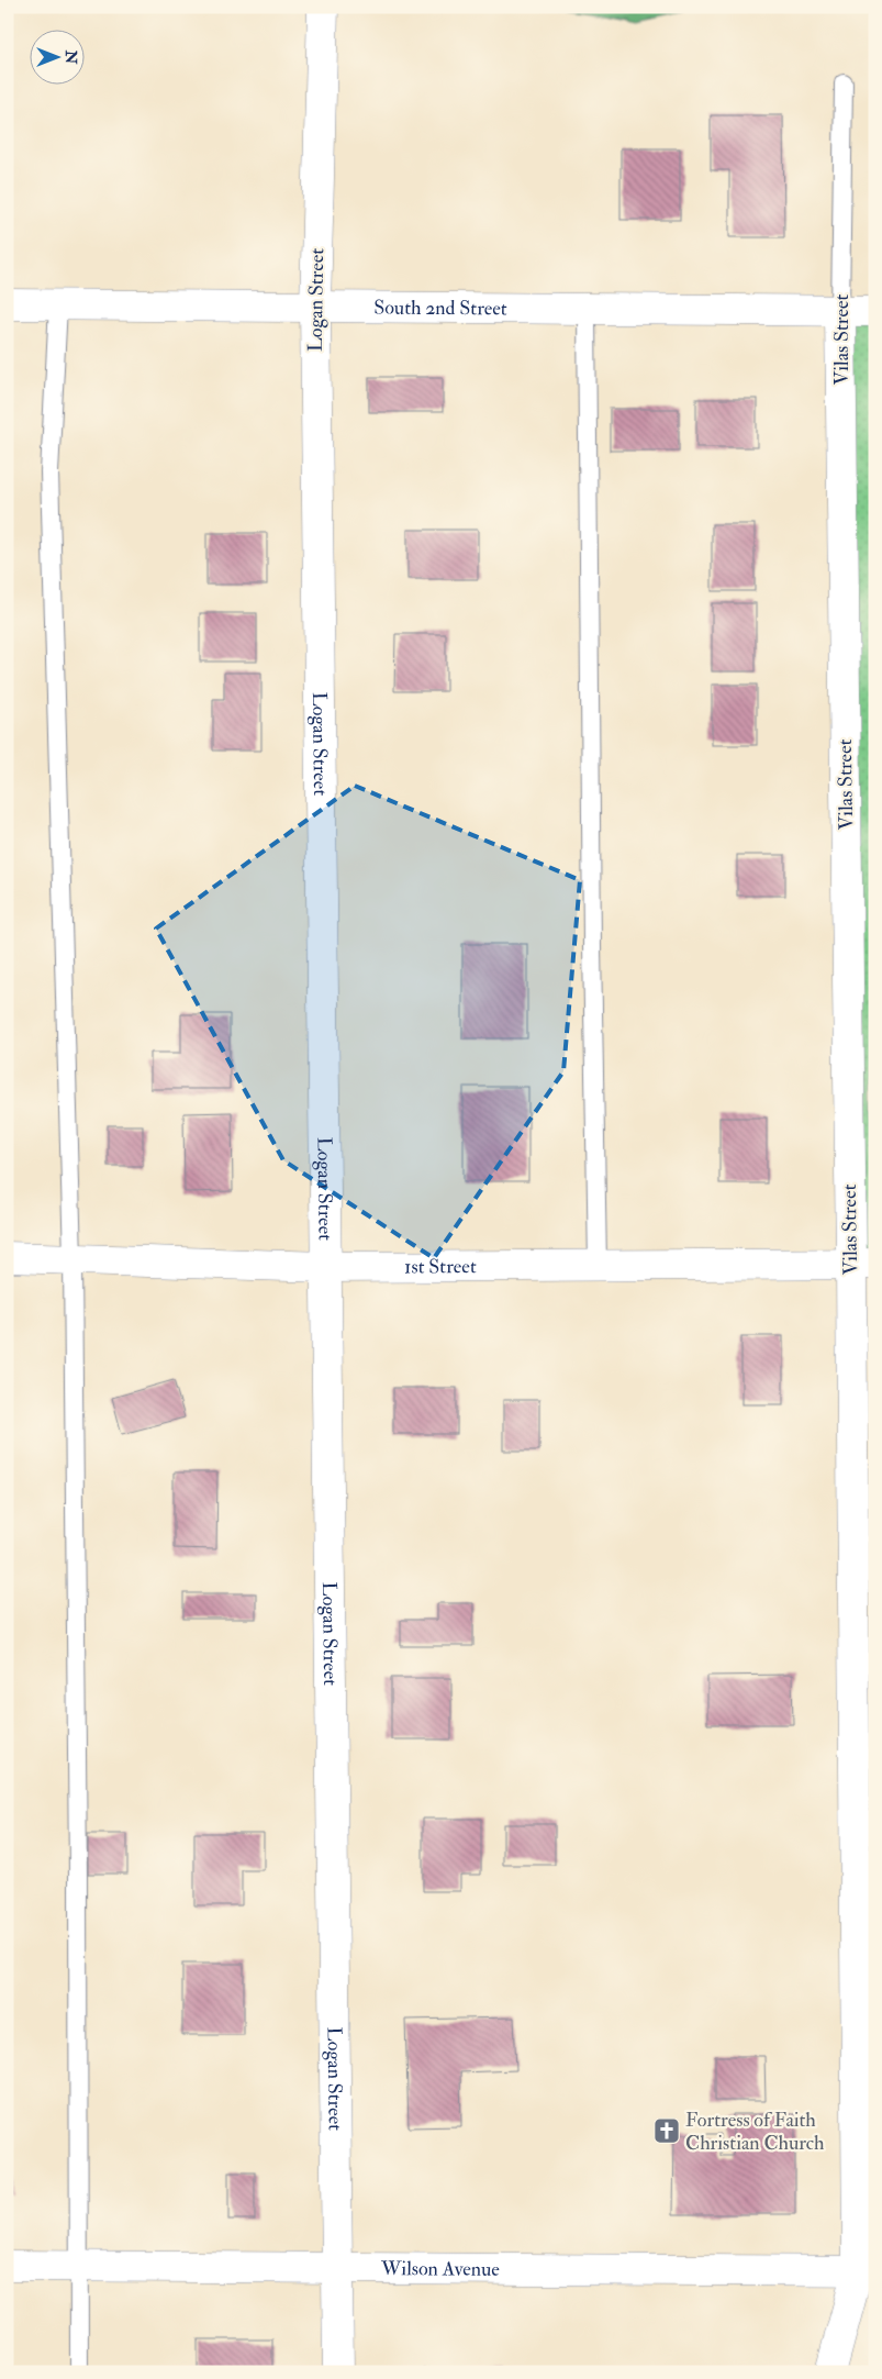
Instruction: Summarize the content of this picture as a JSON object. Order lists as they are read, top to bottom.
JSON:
{
  "streets": {
    "street": [
      "Logan Street",
      "South 2nd Street",
      "Vilas Street",
      "1st Street",
      "Wilson Avenue"
    ]
  },
  "crossings": [
    ["Logan Street", "South 2nd Street"],
    ["Logan Street", "1st Street"],
    ["Logan Street", "Wilson Avenue"],
    ["South 2nd Street", "Vilas Street"],
    ["Vilas Street", "1st Street"],
    ["Vilas Street", "Wilson Avenue"]
  ],
  "places": {
    "church": ["Fortress of Faith Christian Church"]
  },
  "north": "right"
}
